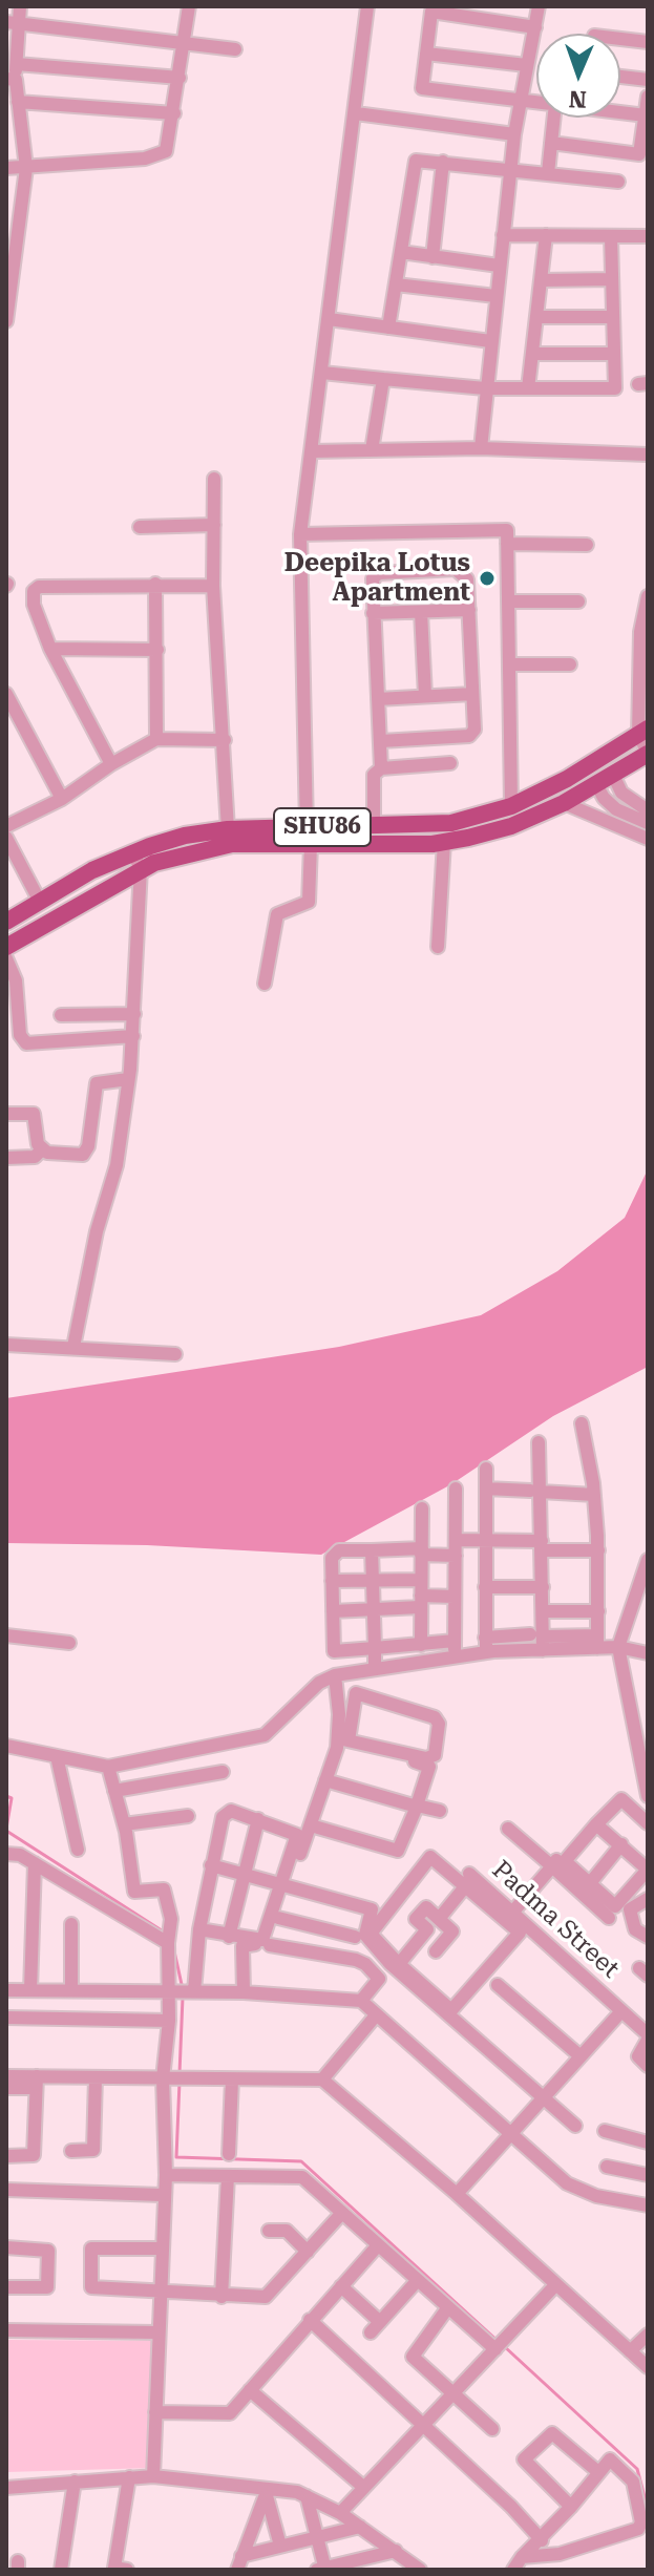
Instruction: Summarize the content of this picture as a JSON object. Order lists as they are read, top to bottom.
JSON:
{
  "streets": {
    "main road": ["SHU86"],
    "street": ["Padma Street"]
  },
  "places": ["Deepika Lotus Apartment"],
  "north": "bottom"
}
